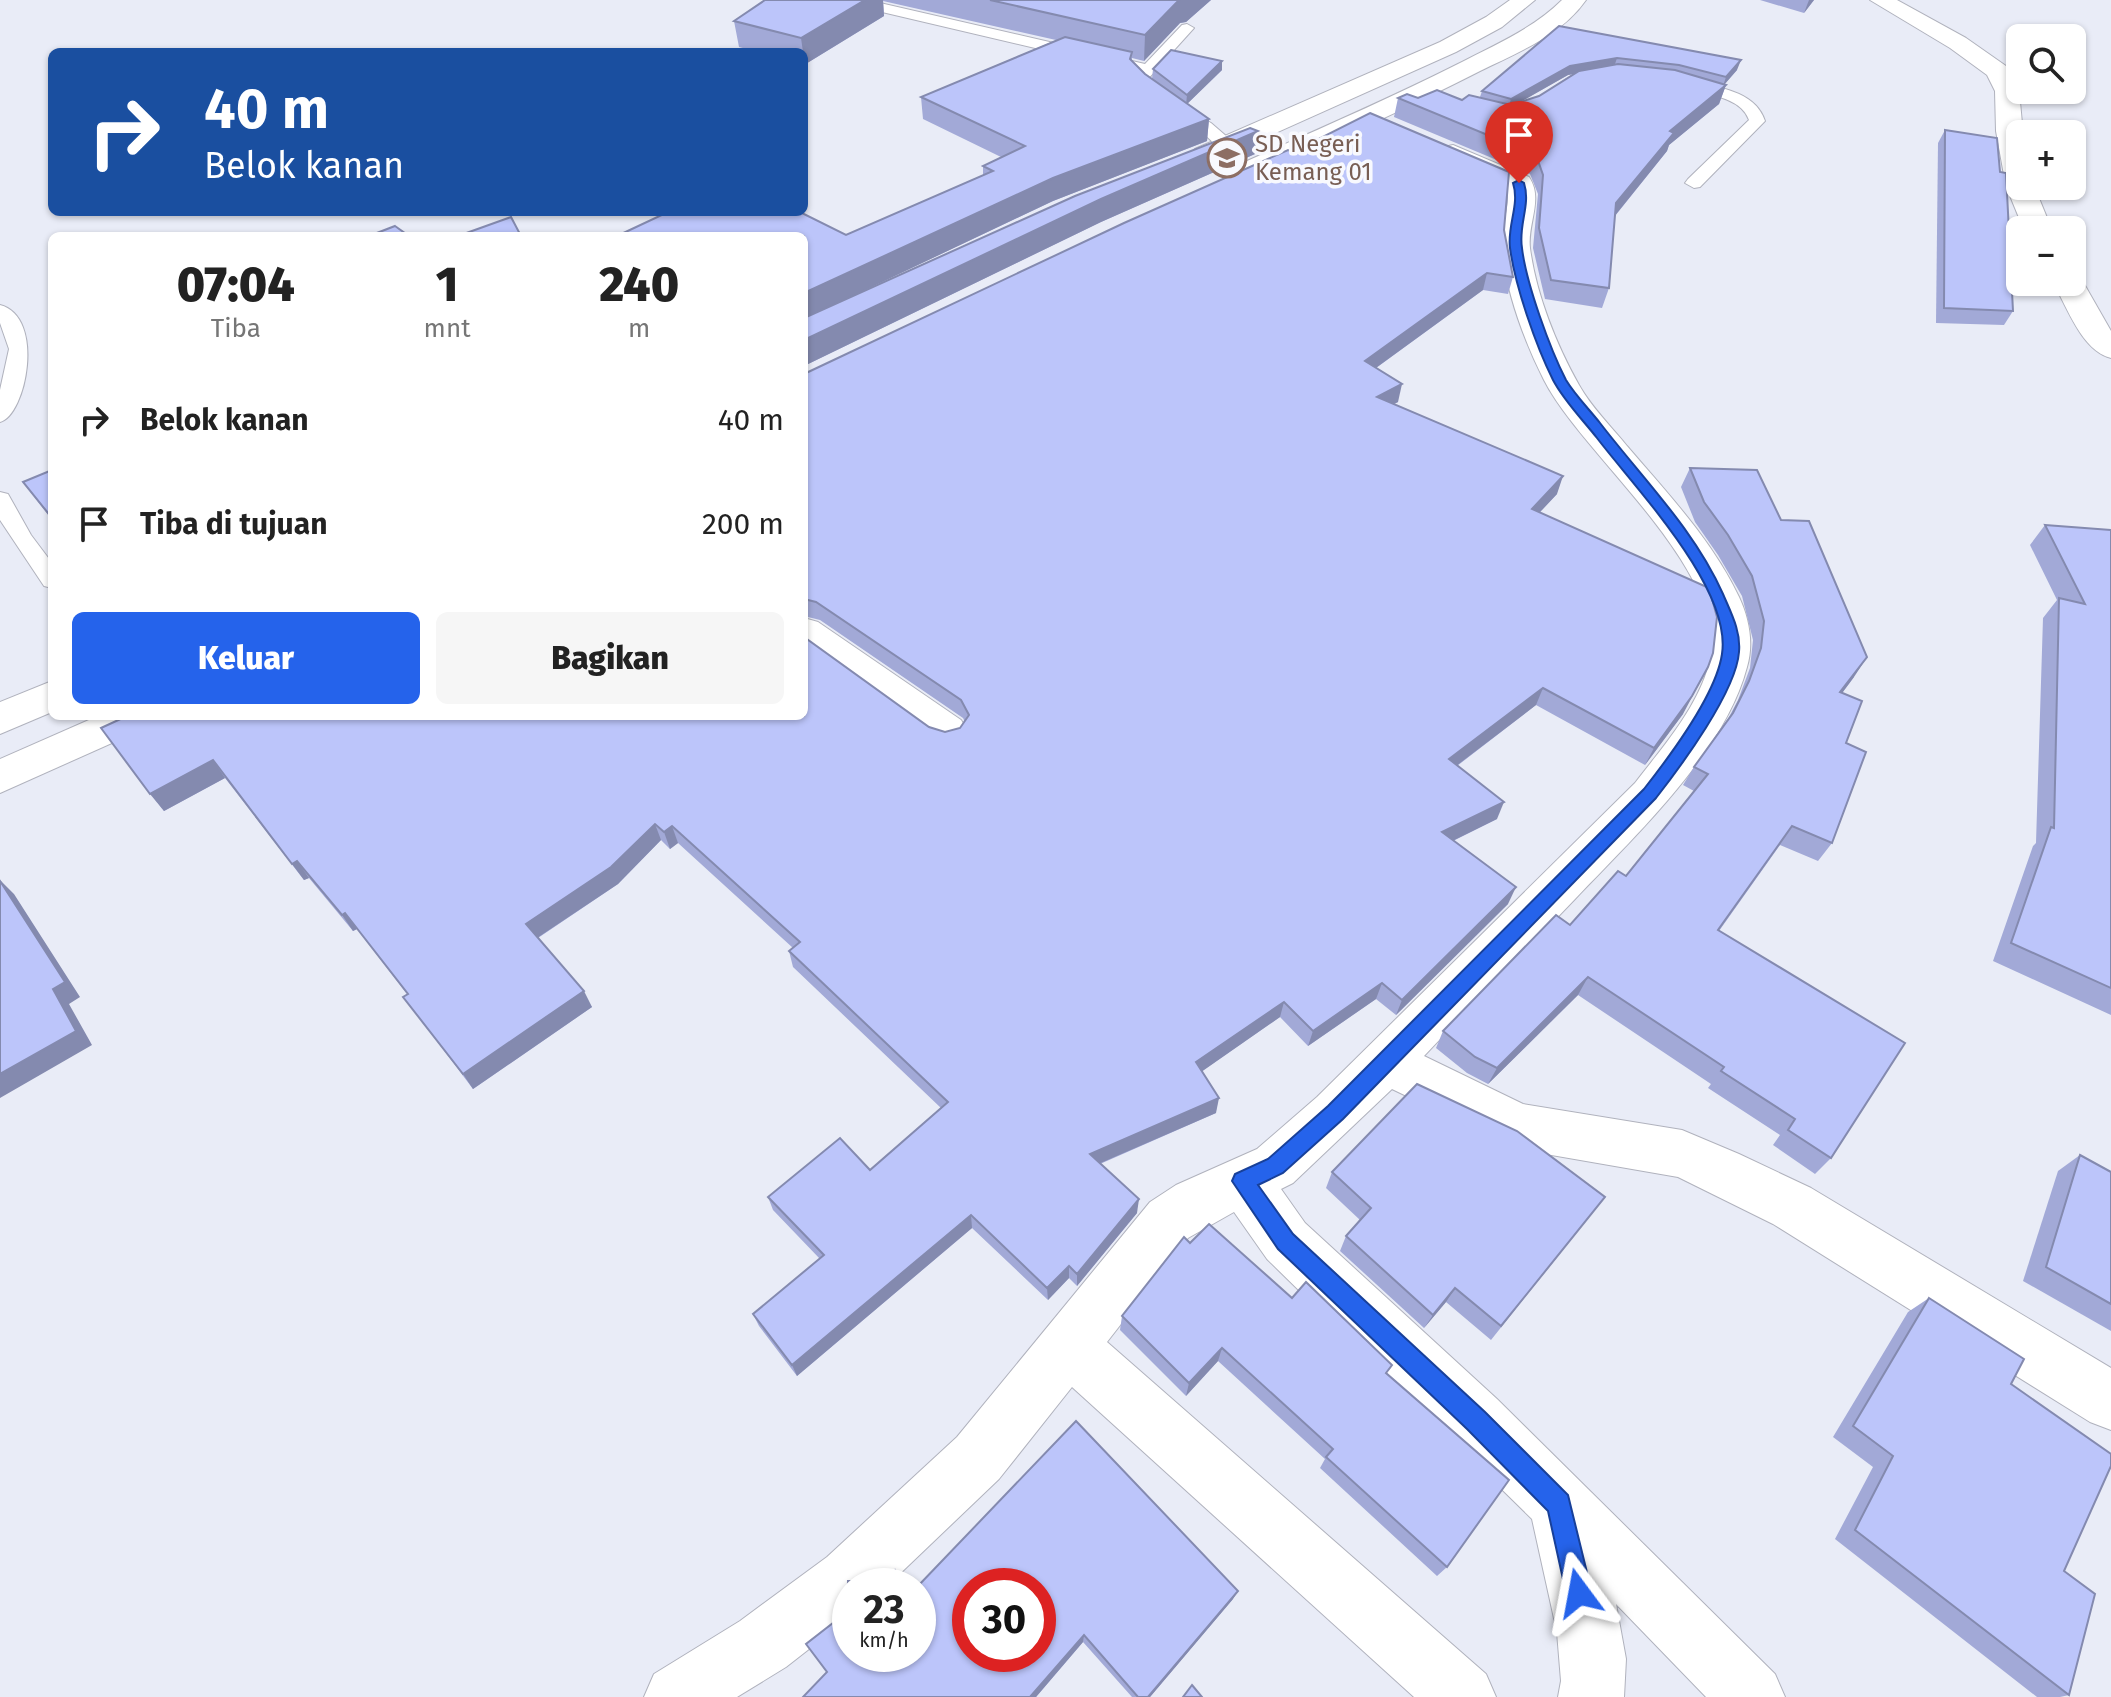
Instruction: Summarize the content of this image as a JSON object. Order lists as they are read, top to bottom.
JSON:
{
  "places": {
    "school or university": ["SD Negeri Kemang 01"]
  },
  "page": {
    "map_buttons": ["+", "−"],
    "turn": ["40 m", "Belok kanan"],
    "eta": [
      "07:04",
      "Tiba",
      "1",
      "mnt",
      "240",
      "m"
    ],
    "list": [
      {
        "name": "Belok kanan",
        "value": "40 m"
      },
      {
        "name": "Tiba di tujuan",
        "value": "200 m"
      }
    ],
    "buttons": ["Keluar", "Bagikan"],
    "speed": "23 km/h",
    "limit": "30"
  }
}
